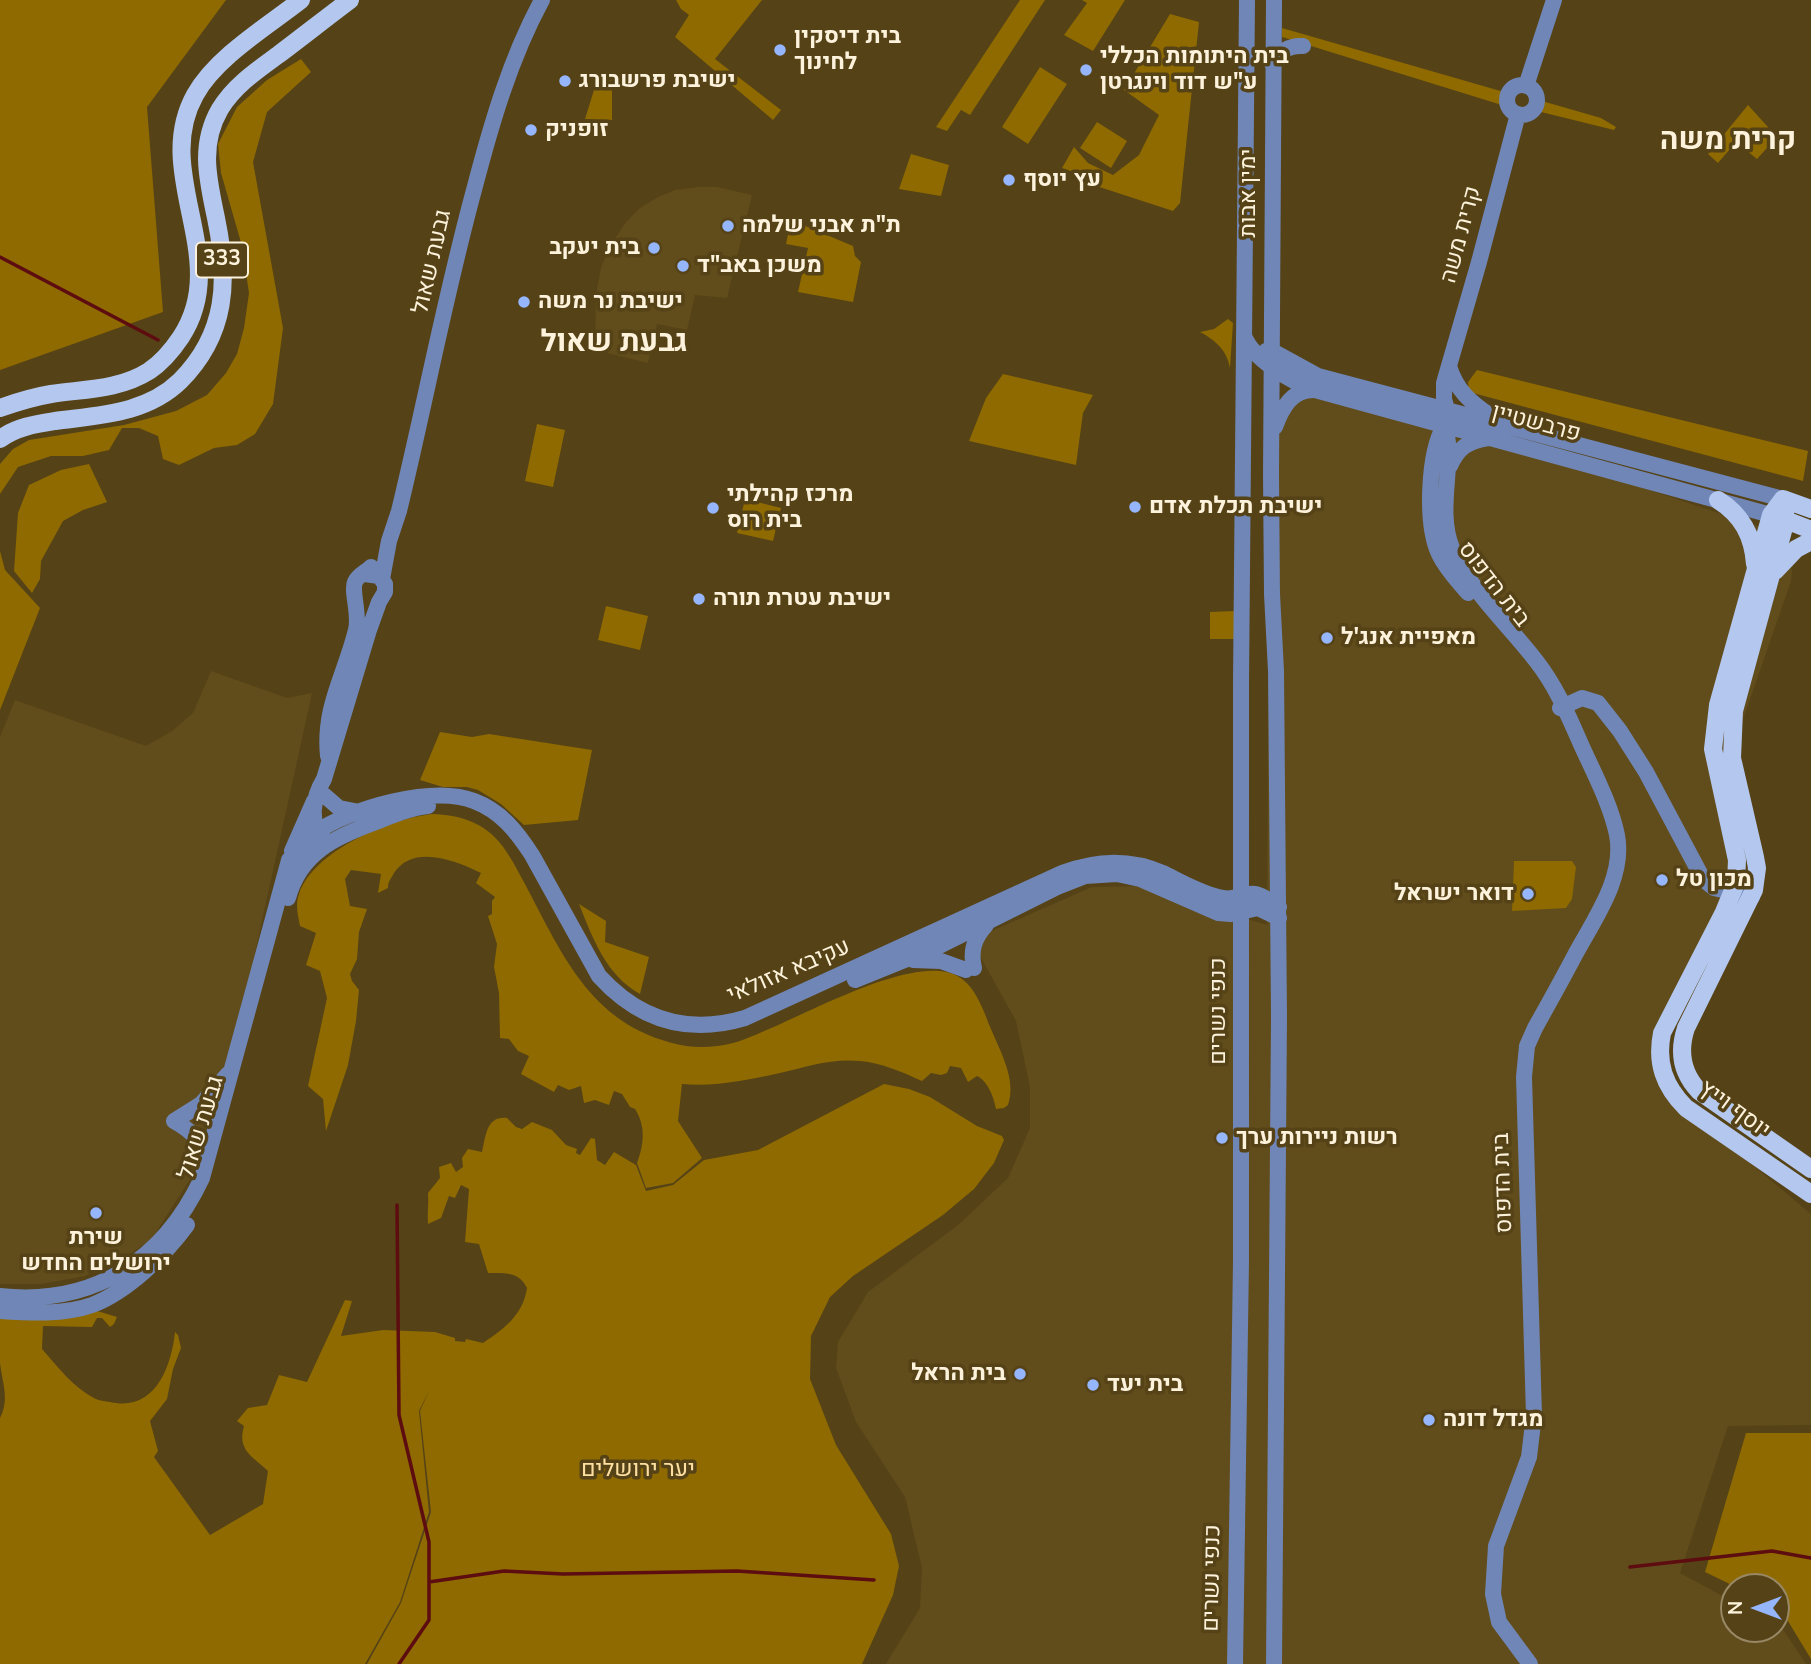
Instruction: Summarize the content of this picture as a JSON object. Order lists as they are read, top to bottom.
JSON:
{
  "streets": {
    "main road": ["333", "פרבשטיין", "יוסף וייץ"],
    "street": [
      "ימין אבות",
      "קרית משה",
      "גבעת שאול",
      "בית הדפוס",
      "עקיבא אזולאי",
      "כנפי נשרים"
    ]
  },
  "crossings": [
    ["ימין אבות", "פרבשטיין"],
    ["ימין אבות", "כנפי נשרים"],
    ["קרית משה", "פרבשטיין"],
    ["קרית משה", "בית הדפוס"],
    ["גבעת שאול", "עקיבא אזולאי"],
    ["פרבשטיין", "בית הדפוס"],
    ["עקיבא אזולאי", "כנפי נשרים"]
  ],
  "districts": ["קרית משה", "גבעת שאול"],
  "parks": ["יער ירושלים"],
  "places": [
    "בית דיסקין לחינוך",
    "בית היתומות הכללי ע\"ש דוד וינגרטן",
    "ישיבת פרשבורג",
    "זופניק",
    "עץ יוסף",
    "ת\"ת אבני שלמה",
    "בית יעקב",
    "משכן באב\"ד",
    "ישיבת נר משה",
    "ישיבת תכלת אדם",
    "מרכז קהילתי בית רוס",
    "ישיבת עטרת תורה",
    "מאפיית אנג'ל",
    "מכון טל",
    "דואר ישראל",
    "רשות ניירות ערך",
    "שירת ירושלים החדש",
    "בית הראל",
    "בית יעד",
    "מגדל דונה"
  ],
  "north": "left"
}
